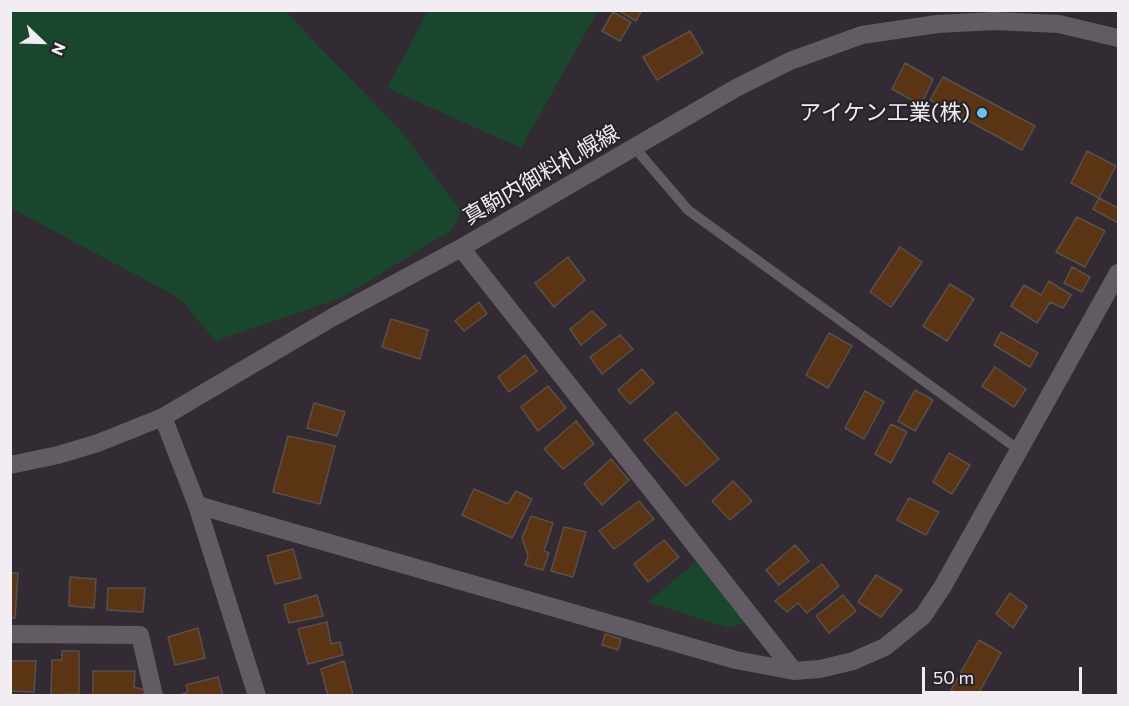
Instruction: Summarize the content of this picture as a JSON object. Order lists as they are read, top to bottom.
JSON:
{
  "streets": {
    "street": ["真駒内御料札幌線"]
  },
  "places": ["アイケン工業(株)"],
  "scale_bar": "50 m",
  "north": "bottom right"
}
